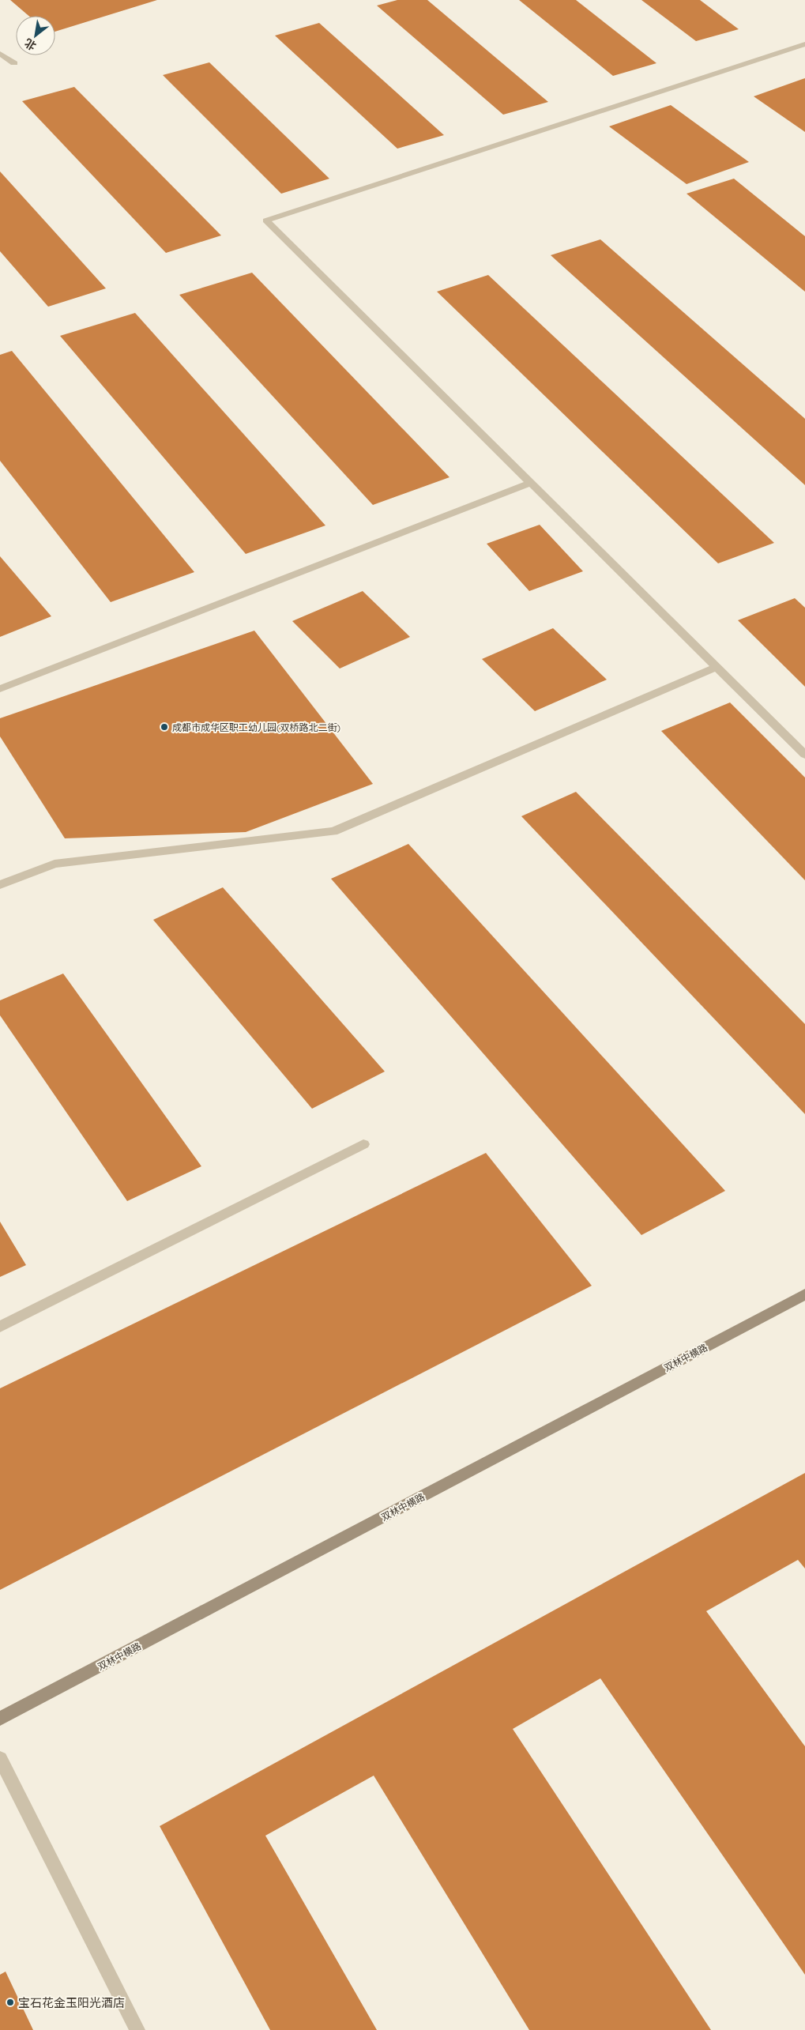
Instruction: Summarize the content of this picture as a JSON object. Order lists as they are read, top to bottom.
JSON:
{
  "streets": {
    "street": ["双林中横路"]
  },
  "places": ["成都市成华区职工幼儿园(双桥路北二街)", "宝石花金玉阳光酒店"],
  "north": "bottom left"
}
